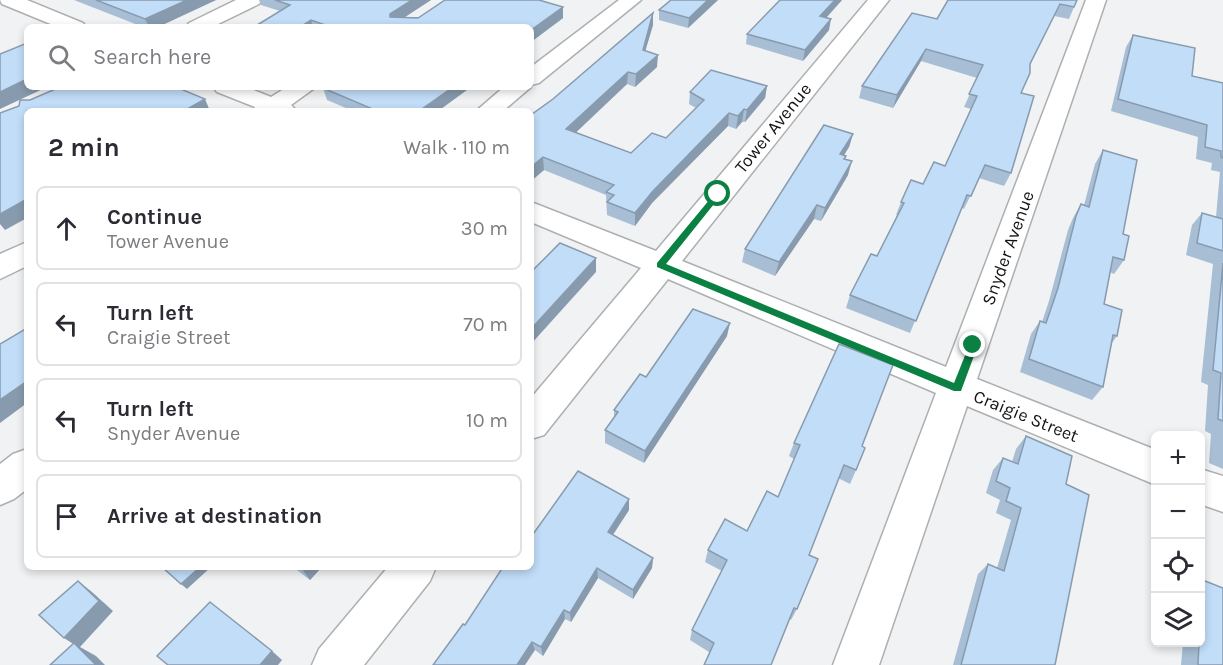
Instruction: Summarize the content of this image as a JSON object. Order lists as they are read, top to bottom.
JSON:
{
  "streets": {
    "street": ["Tower Avenue", "Snyder Avenue", "Craigie Street"]
  },
  "crossings": [
    ["Tower Avenue", "Craigie Street"],
    ["Snyder Avenue", "Craigie Street"]
  ],
  "page": {
    "search": "Search here",
    "heading": ["2 min", "Walk · 110 m"],
    "list": [
      ["Continue", "Tower Avenue", "30 m"],
      ["Turn left", "Craigie Street", "70 m"],
      ["Turn left", "Snyder Avenue", "10 m"],
      "Arrive at destination"
    ],
    "map_buttons": ["+", "−"]
  }
}
